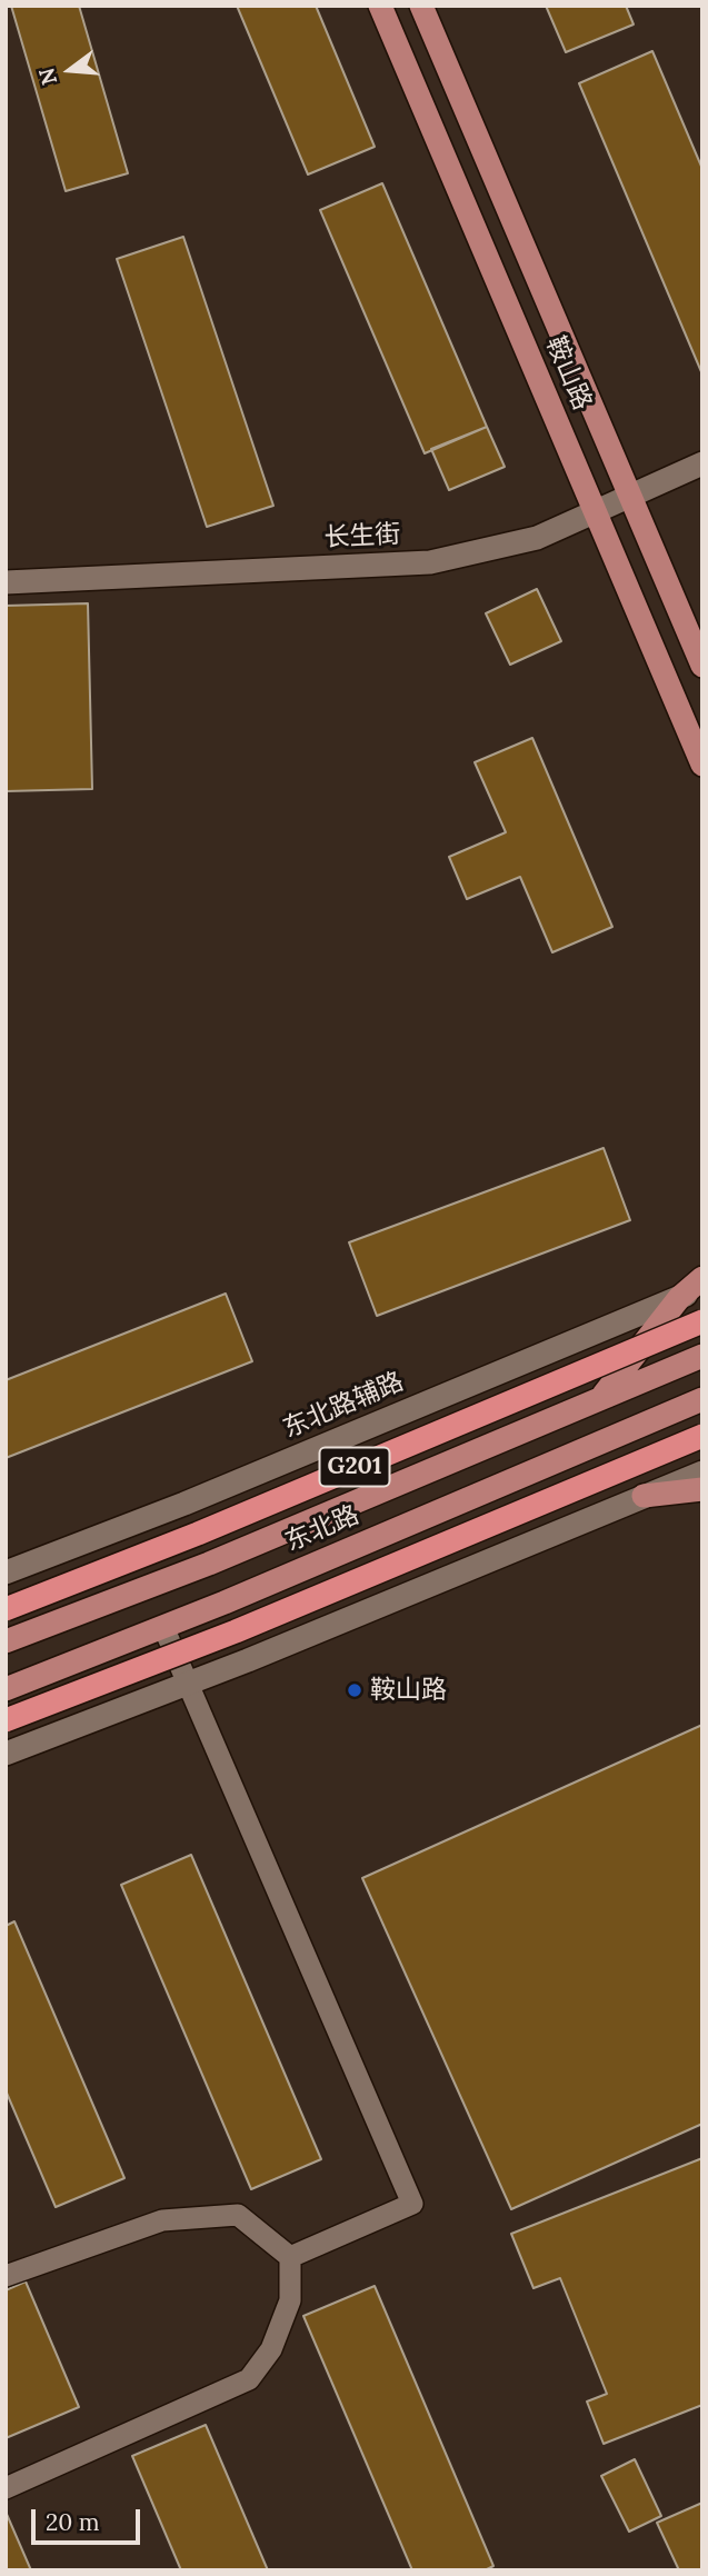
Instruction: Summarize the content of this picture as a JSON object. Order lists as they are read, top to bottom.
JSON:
{
  "streets": {
    "highway": ["G201", "东北路"],
    "main road": ["鞍山路", "长生街", "东北路辅路"]
  },
  "crossings": [
    ["鞍山路", "长生街"]
  ],
  "places": ["鞍山路"],
  "scale_bar": "20 m",
  "north": "left"
}
